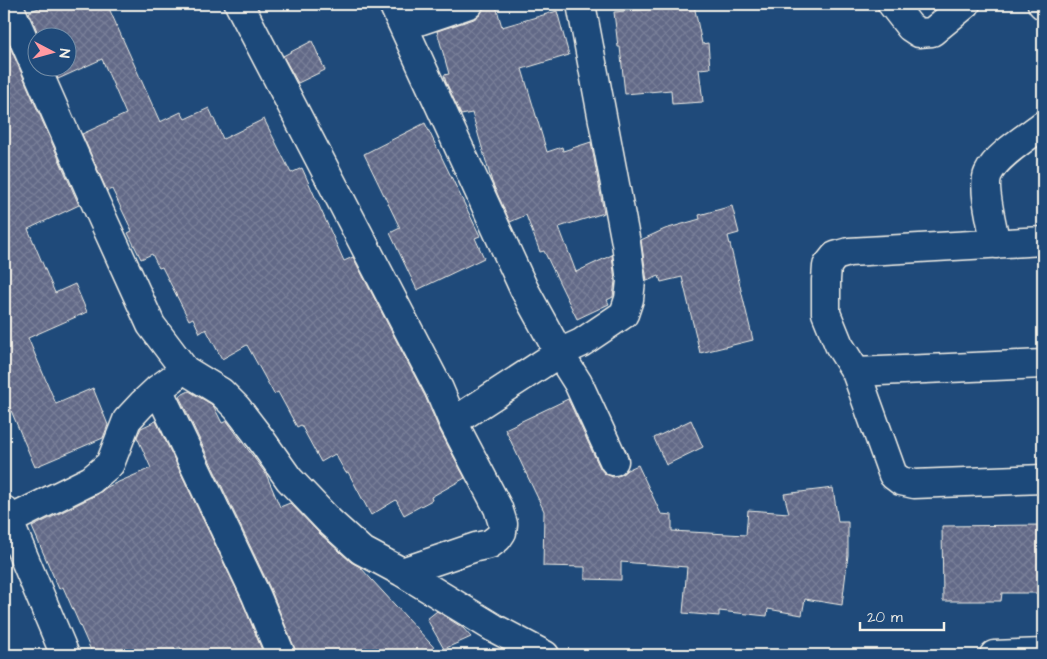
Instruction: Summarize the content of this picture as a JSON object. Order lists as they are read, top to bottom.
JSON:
{
  "scale_bar": "20 m",
  "north": "right"
}
